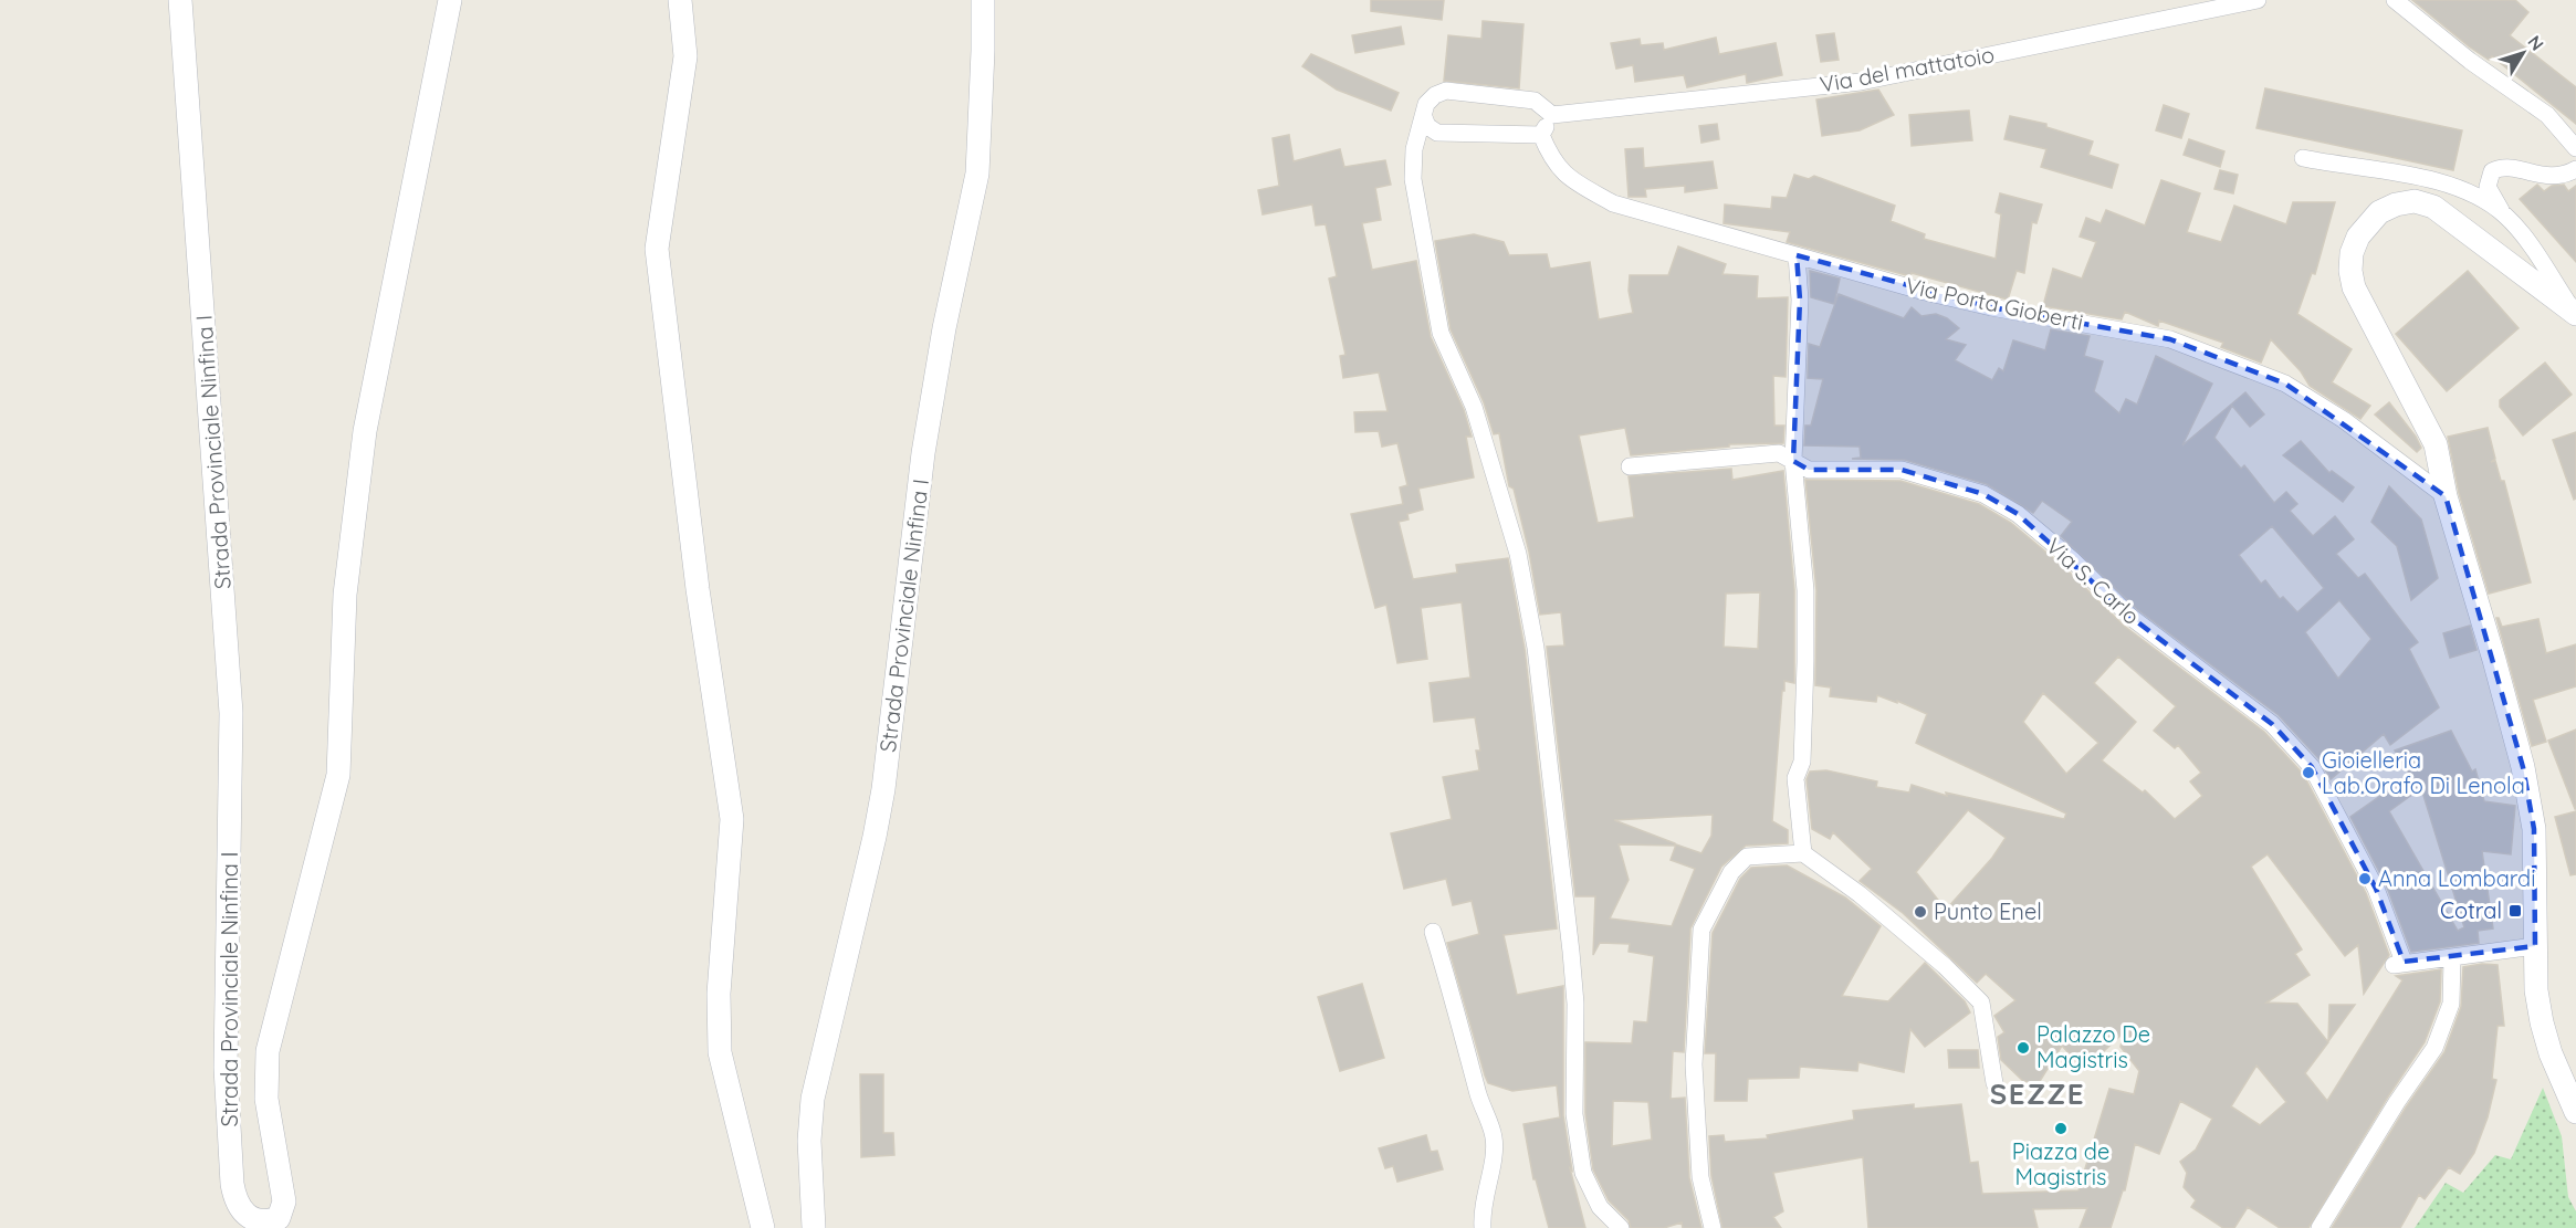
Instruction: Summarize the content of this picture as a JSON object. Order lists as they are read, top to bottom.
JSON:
{
  "streets": {
    "street": [
      "Via del mattatoio",
      "Via Porta Gioberti",
      "Strada Provinciale Ninfina I",
      "Via S. Carlo"
    ]
  },
  "districts": ["SEZZE"],
  "places": {
    "other": [
      "Gioielleria Lab.Orafo Di Lenola",
      "Anna Lombardi",
      "Punto Enel",
      "Palazzo De Magistris",
      "Piazza de Magistris"
    ],
    "transit": ["Cotral"]
  },
  "north": "top right"
}
